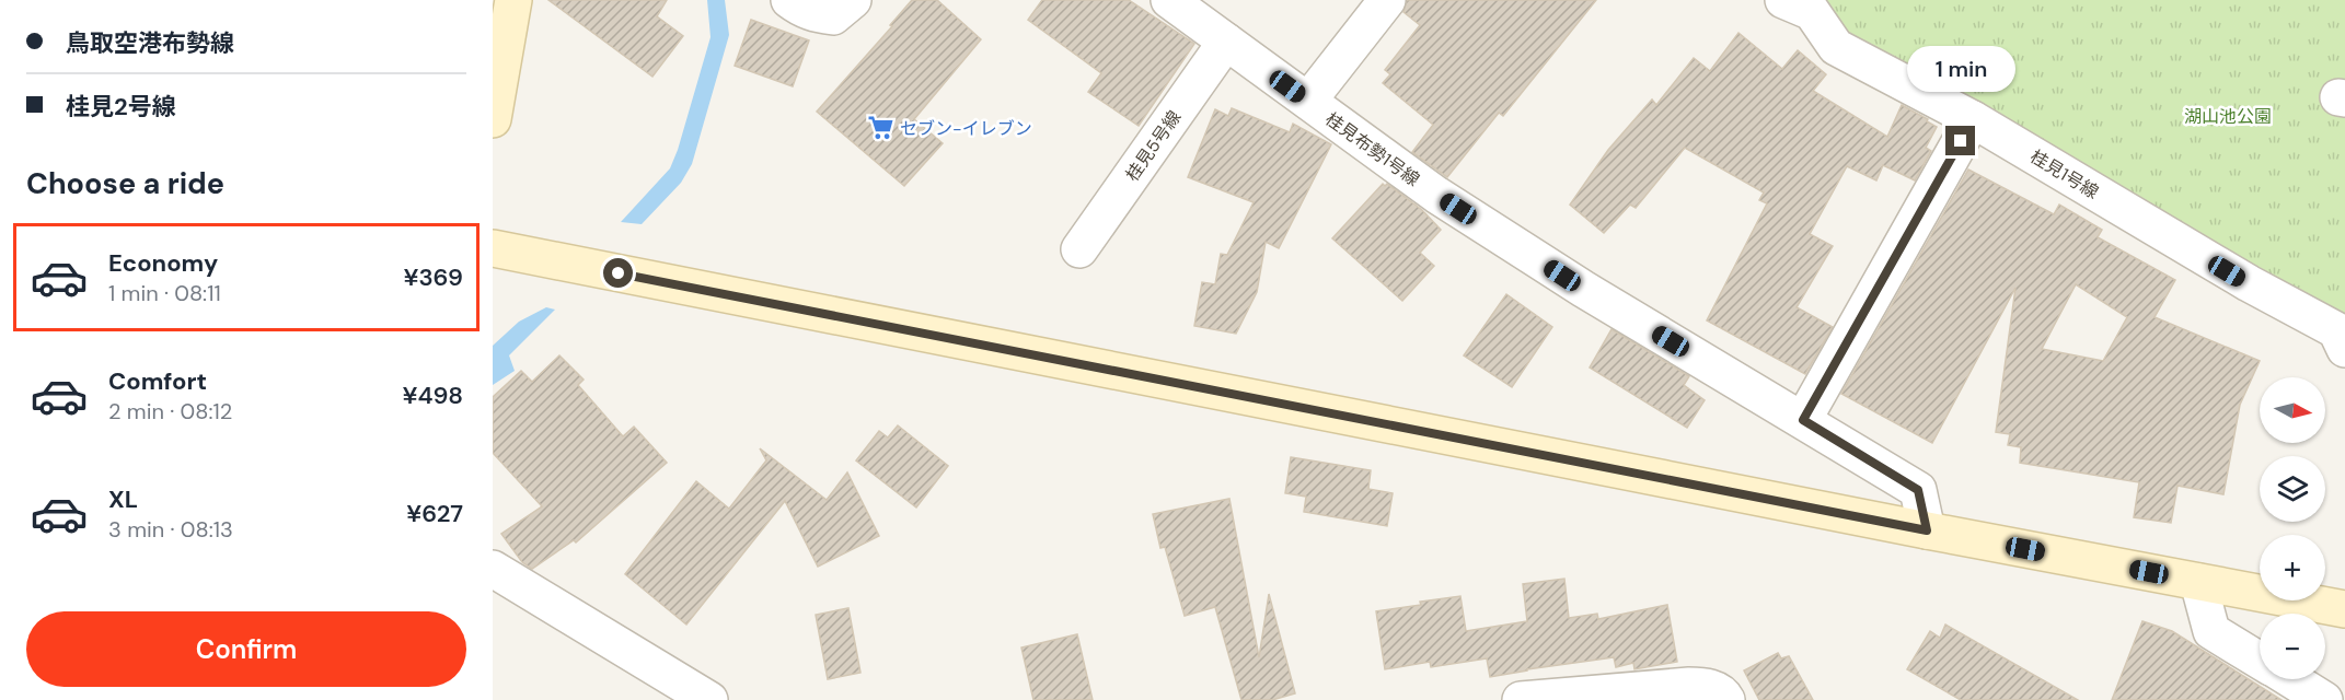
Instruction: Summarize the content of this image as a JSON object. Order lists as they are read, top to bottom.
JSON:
{
  "streets": {
    "street": ["桂見5号線", "桂見布勢1号線", "桂見1号線"]
  },
  "crossings": [
    ["桂見5号線", "桂見布勢1号線"]
  ],
  "parks": ["湖山池公園"],
  "places": {
    "supermarket": ["セブン-イレブン"]
  },
  "north": "right",
  "page": {
    "banner": ["鳥取空港布勢線", "桂見2号線"],
    "bubble": "1 min",
    "heading": "Choose a ride",
    "list": [
      {
        "name": "Economy",
        "note": "1 min · 08:11",
        "value": "¥369"
      },
      {
        "name": "Comfort",
        "note": "2 min · 08:12",
        "value": "¥498"
      },
      {
        "name": "XL",
        "note": "3 min · 08:13",
        "value": "¥627"
      }
    ],
    "map_buttons": ["+", "−"],
    "buttons": "Confirm"
  }
}
